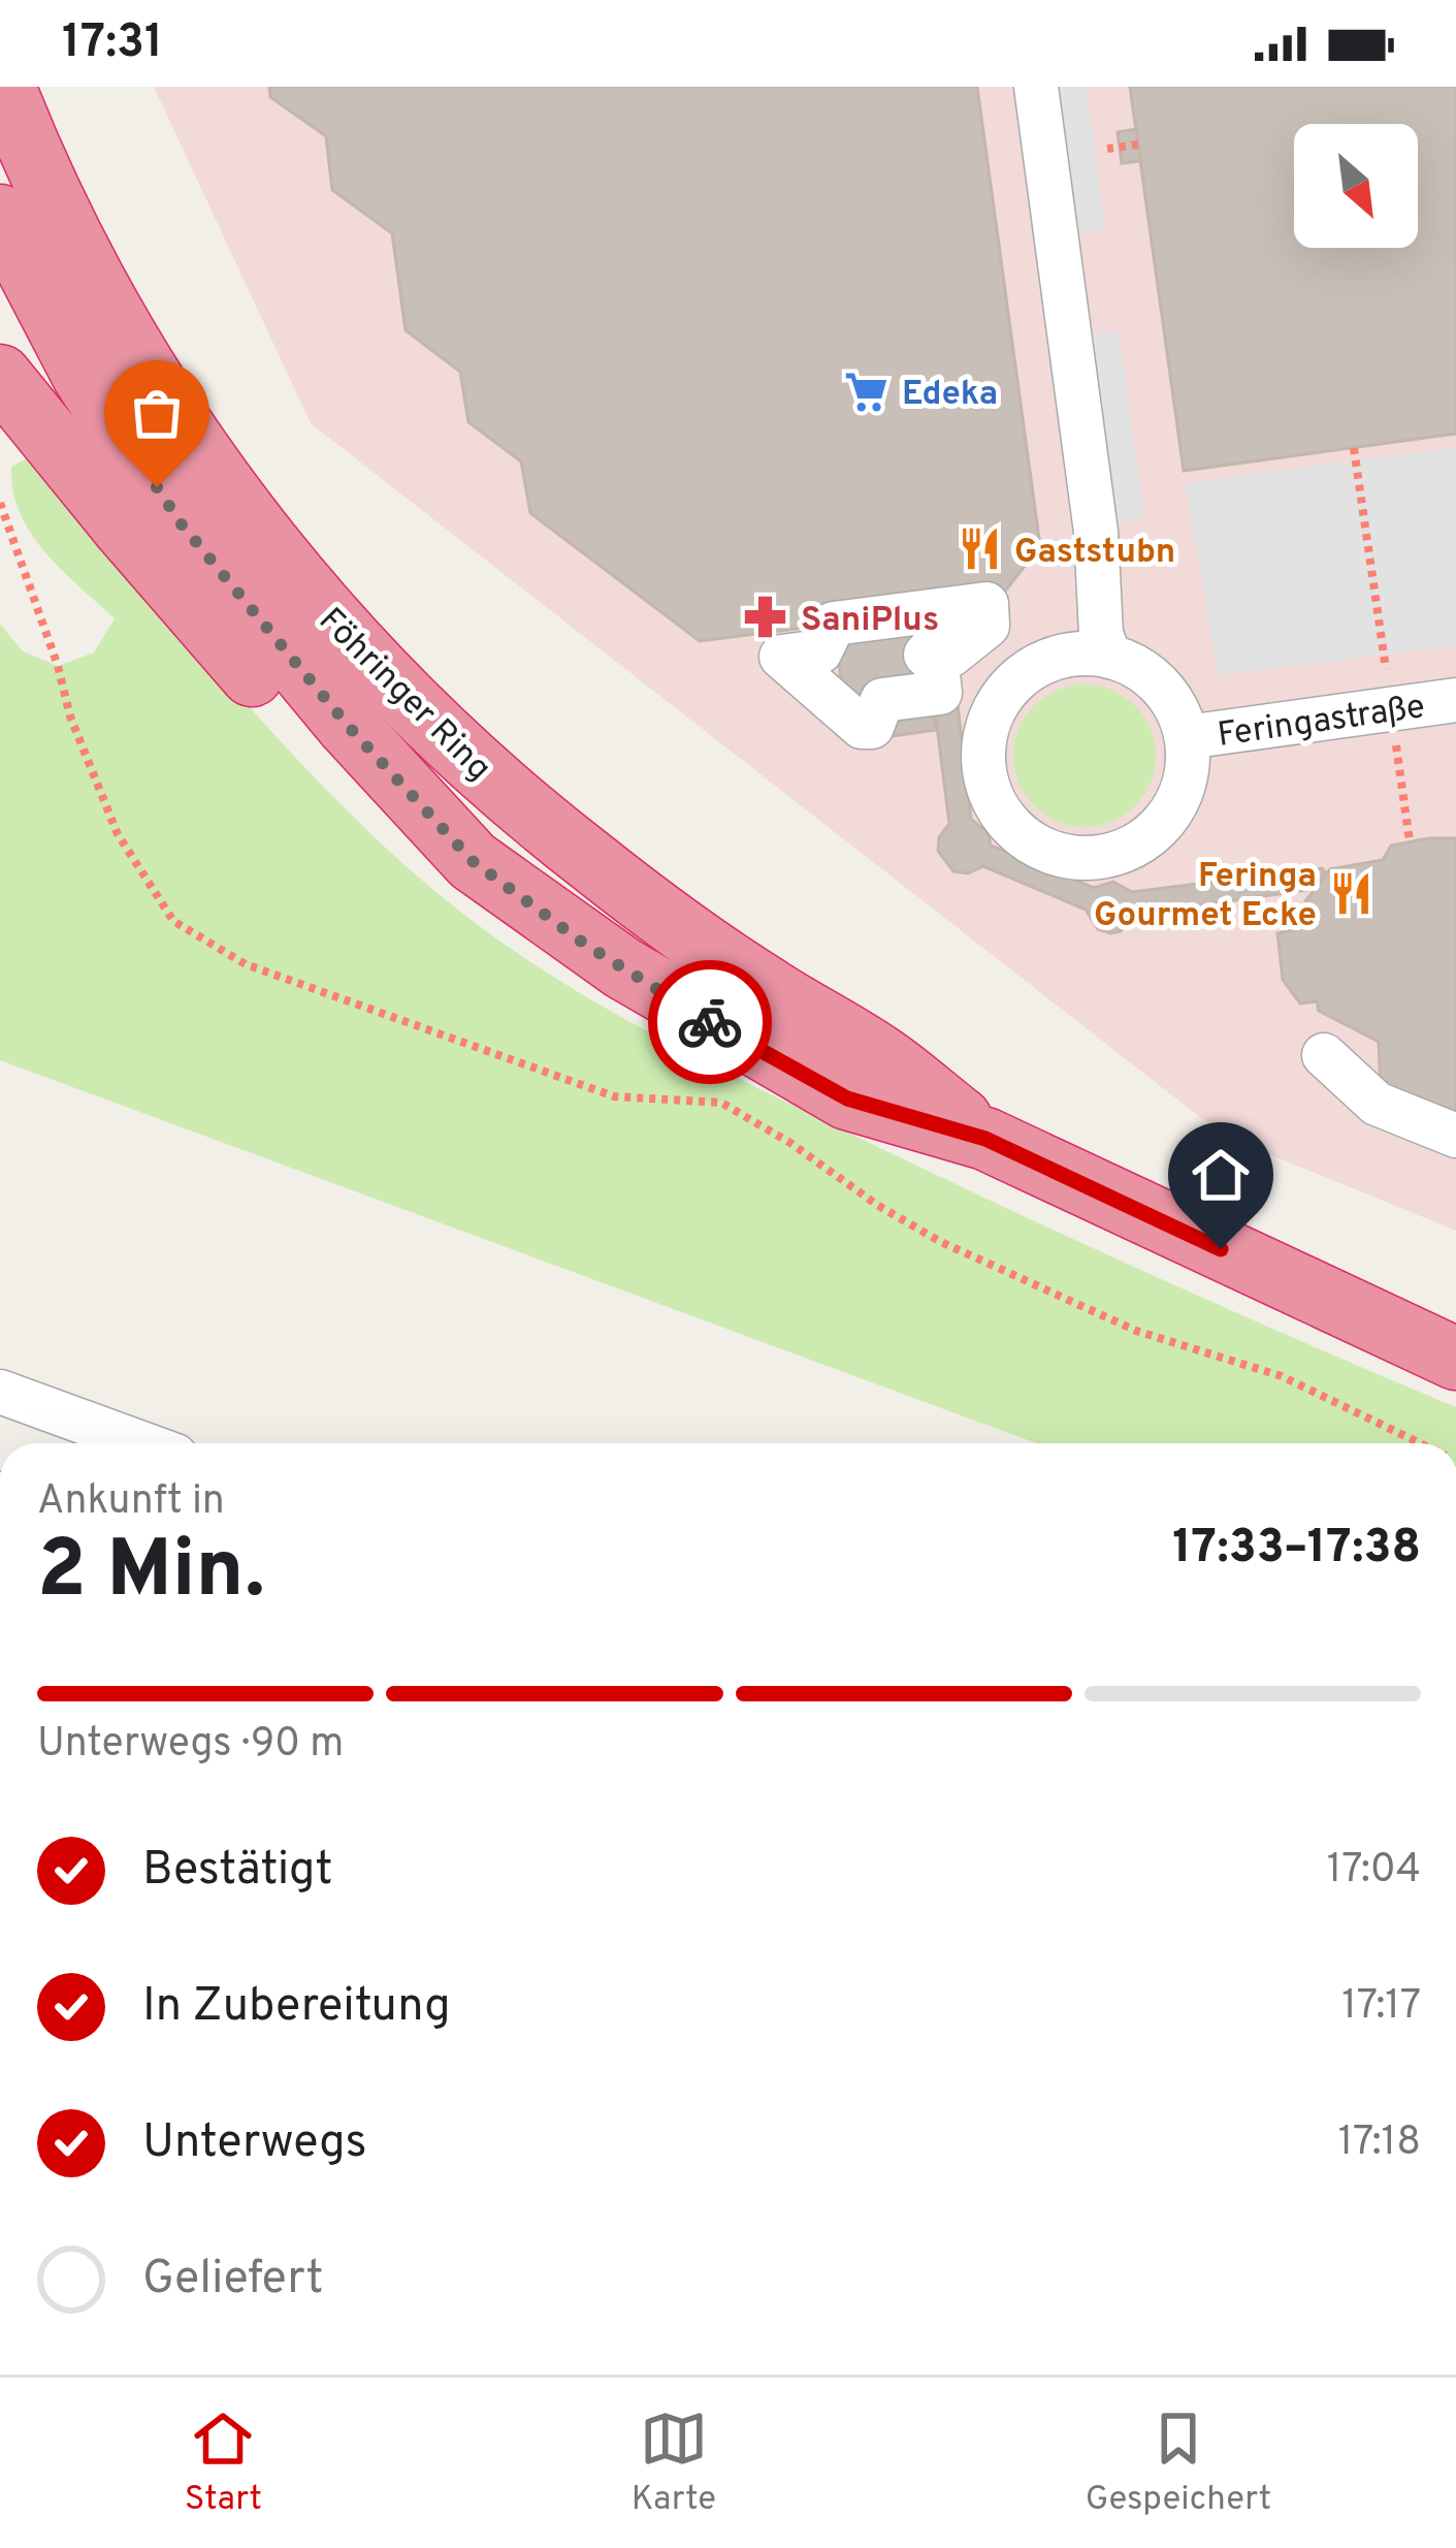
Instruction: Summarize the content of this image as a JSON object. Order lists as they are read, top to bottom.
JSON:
{
  "streets": {
    "highway": ["Föhringer Ring"],
    "street": ["Feringastraße"]
  },
  "places": {
    "supermarket": ["Edeka"],
    "restaurant": ["Gaststubn", "Feringa Gourmet Ecke"],
    "pharmacy": ["SaniPlus"]
  },
  "north": "bottom right",
  "page": {
    "status": "17:31",
    "heading": ["2 Min.", "Ankunft in", "17:33–17:38"],
    "bar": "Unterwegs · 90 m",
    "list": [
      ["Bestätigt", "17:04"],
      ["In Zubereitung", "17:17"],
      ["Unterwegs", "17:18"],
      "Geliefert"
    ],
    "tabs": ["Start", "Karte", "Gespeichert"]
  }
}
